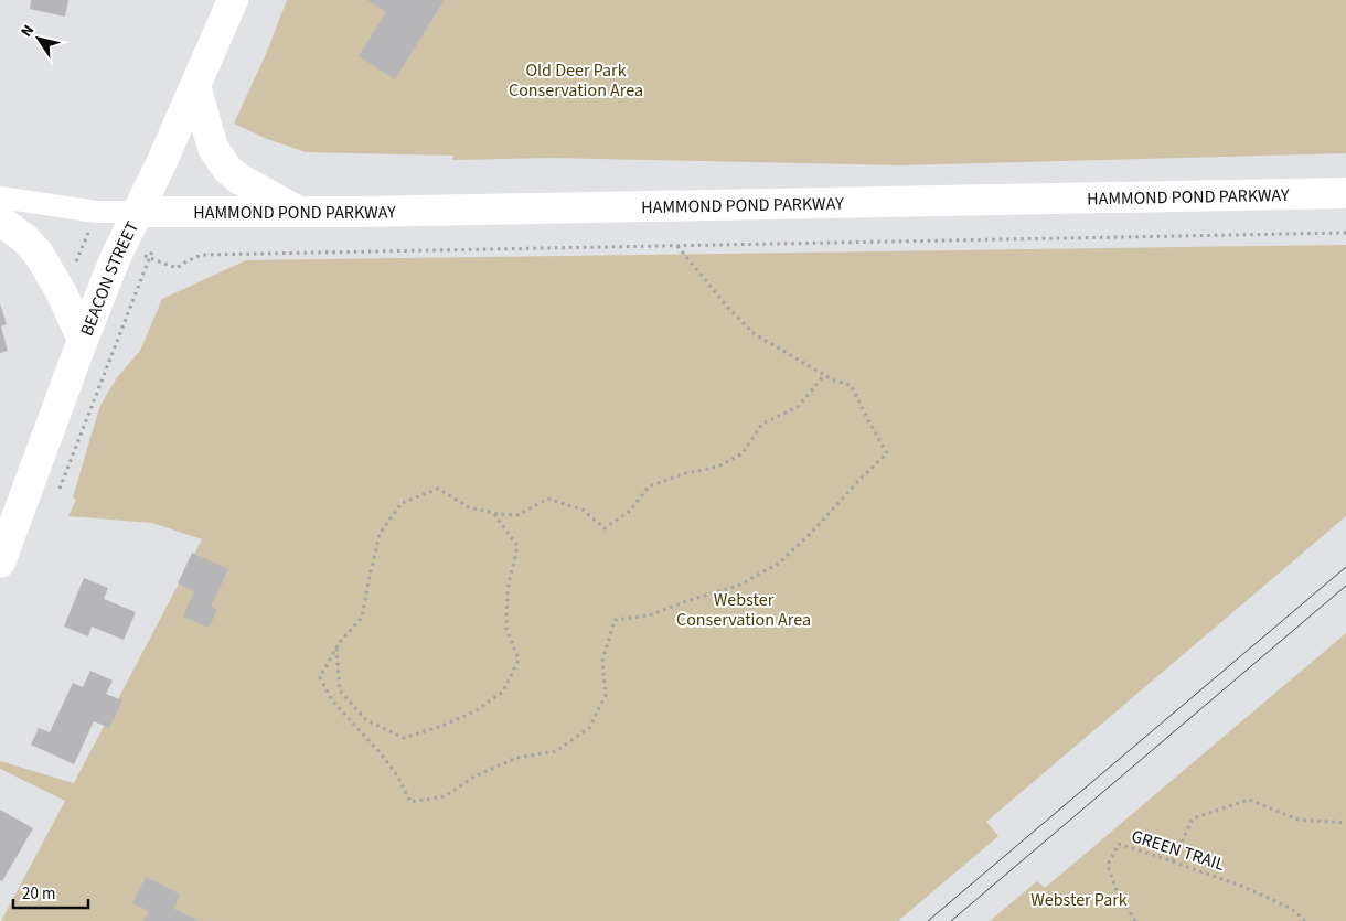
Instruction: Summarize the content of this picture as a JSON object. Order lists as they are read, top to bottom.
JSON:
{
  "streets": {
    "main road": ["HAMMOND POND PARKWAY", "BEACON STREET"],
    "path": ["GREEN TRAIL"]
  },
  "crossings": [
    ["HAMMOND POND PARKWAY", "BEACON STREET"]
  ],
  "parks": ["Old Deer Park Conservation Area", "Webster Conservation Area", "Webster Park"],
  "scale_bar": "20 m",
  "north": "top left"
}
